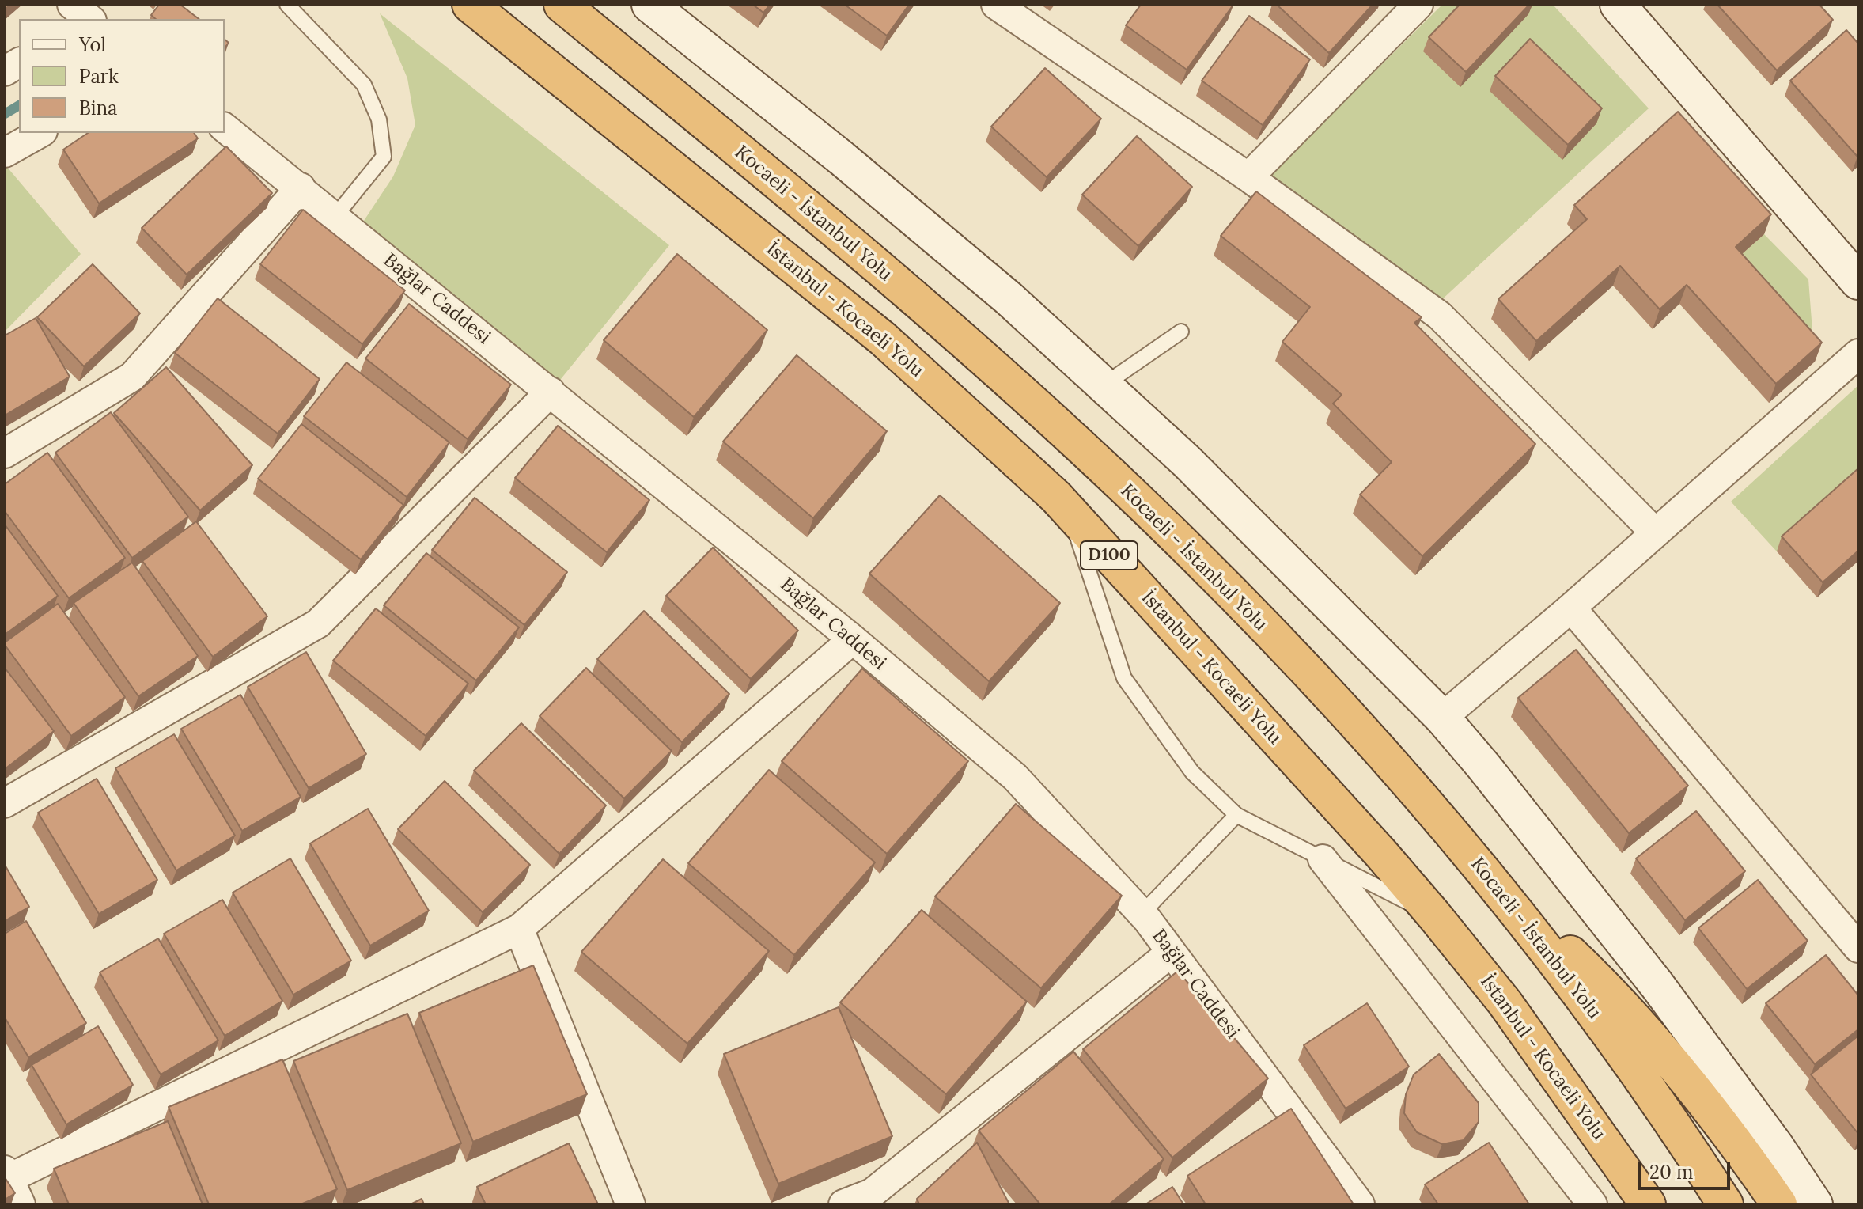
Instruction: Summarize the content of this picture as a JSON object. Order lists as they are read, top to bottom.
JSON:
{
  "streets": {
    "highway": ["Kocaeli - İstanbul Yolu", "İstanbul - Kocaeli Yolu", "D100"],
    "street": ["Bağlar Caddesi"]
  },
  "legend": ["Yol", "Park", "Bina"],
  "scale_bar": "20 m"
}
